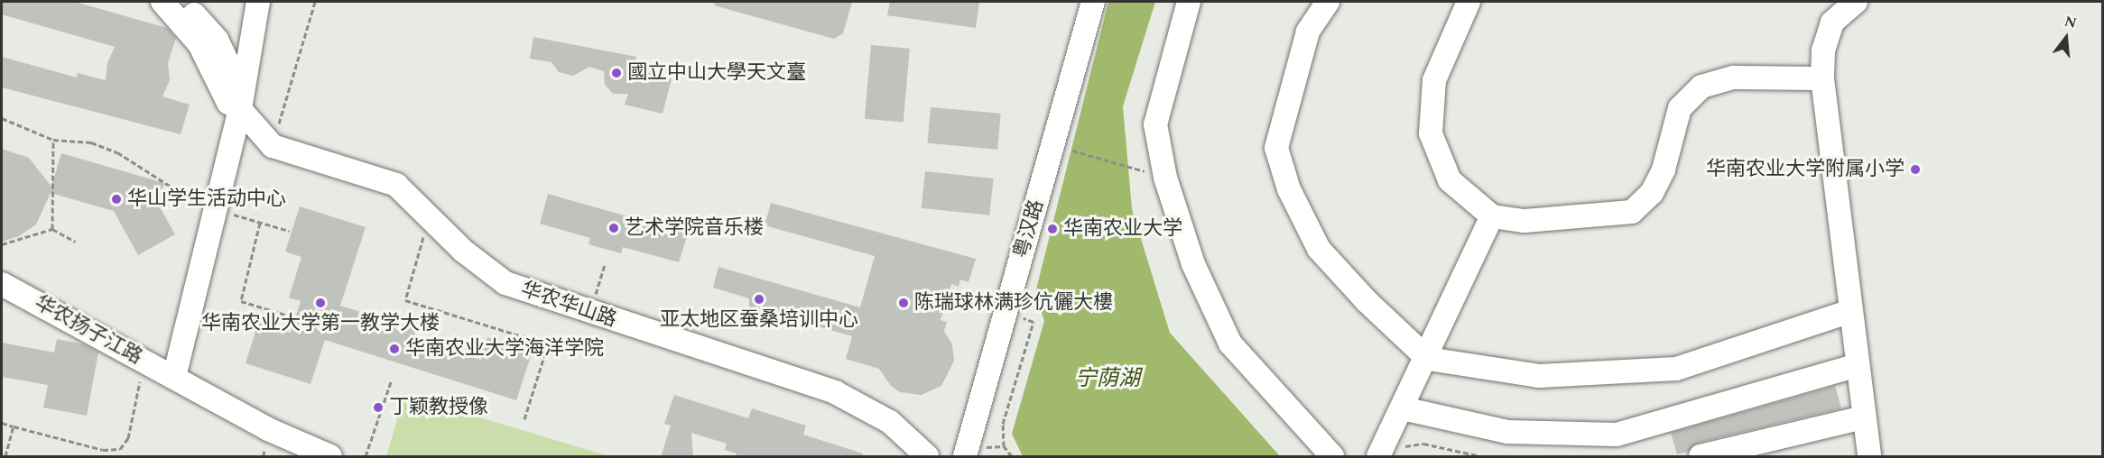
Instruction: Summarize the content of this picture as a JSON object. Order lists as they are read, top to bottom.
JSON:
{
  "streets": {
    "street": ["粤汉路", "华农华山路", "华农扬子江路"]
  },
  "water": ["宁荫湖"],
  "places": [
    "國立中山大學天文臺",
    "华南农业大学附属小学",
    "华山学生活动中心",
    "艺术学院音乐楼",
    "华南农业大学",
    "亚太地区蚕桑培训中心",
    "华南农业大学第一教学大楼",
    "陈瑞球林满珍伉儷大樓",
    "华南农业大学海洋学院",
    "丁颖教授像"
  ],
  "north": "top"
}
